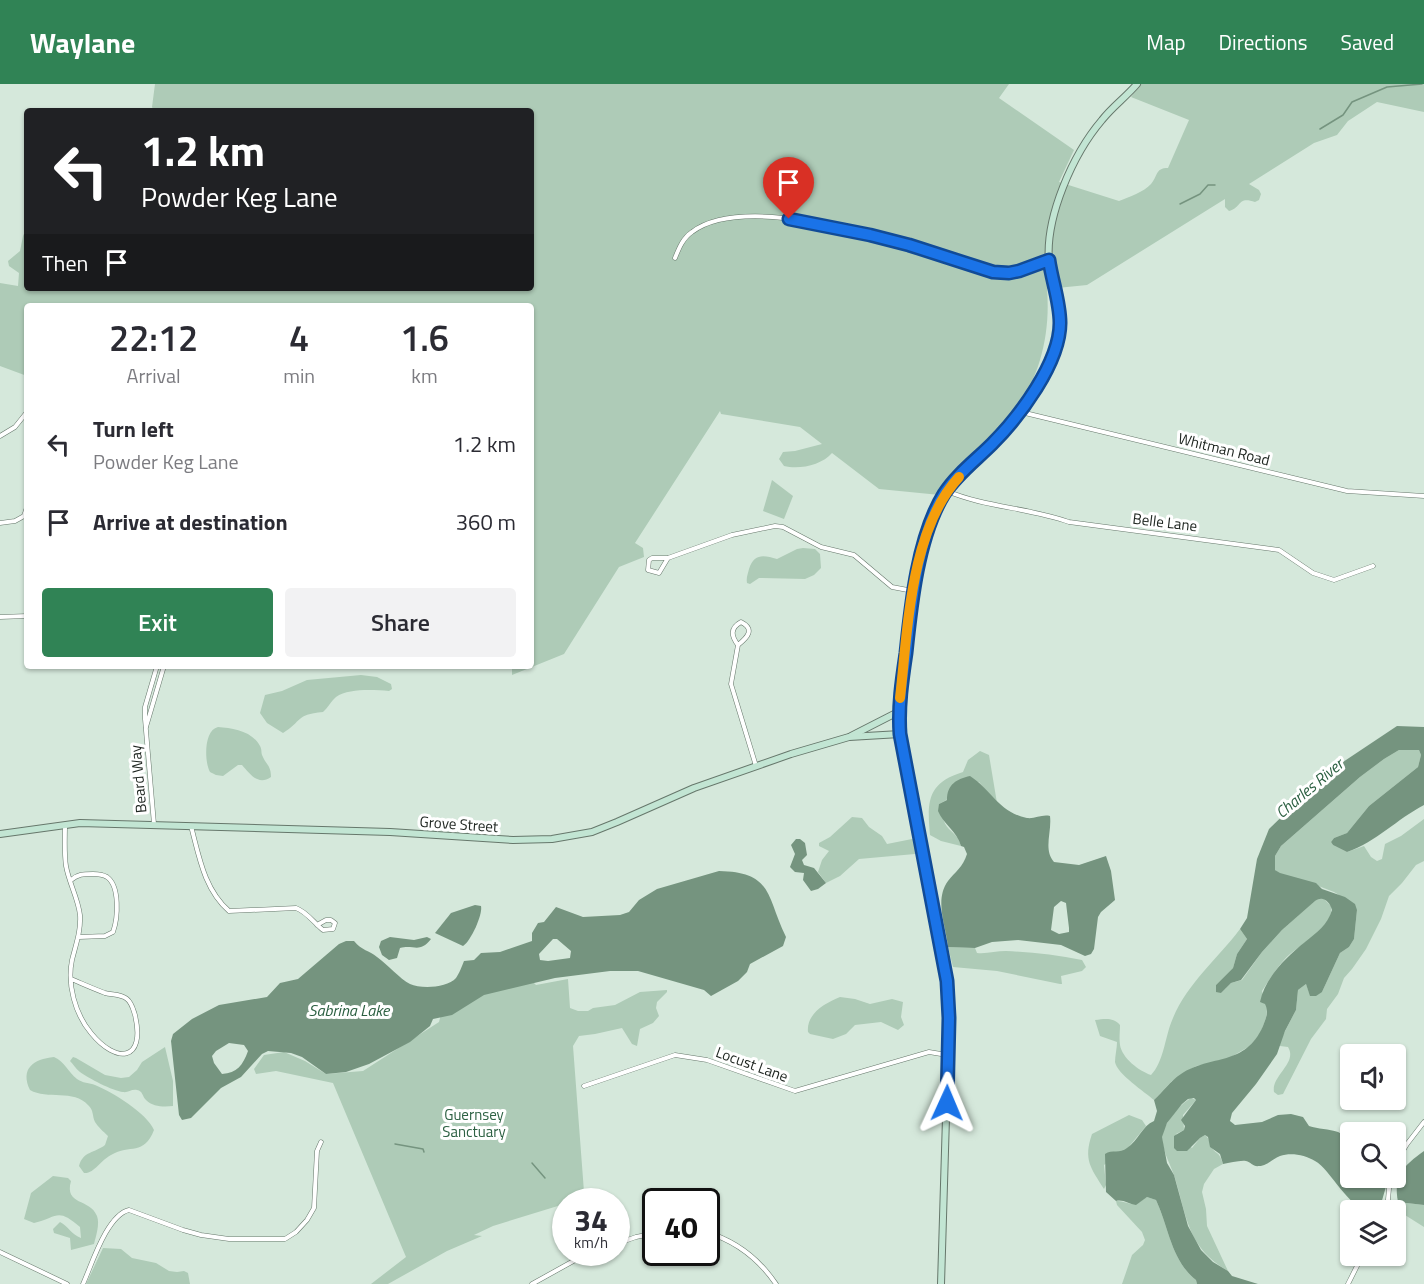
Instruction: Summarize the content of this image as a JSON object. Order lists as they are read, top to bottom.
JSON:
{
  "streets": {
    "street": [
      "Whitman Road",
      "Belle Lane",
      "Beard Way",
      "Grove Street",
      "Locust Lane"
    ]
  },
  "crossings": [
    ["Beard Way", "Grove Street"]
  ],
  "water": ["Charles River", "Sabrina Lake"],
  "parks": ["Guernsey Sanctuary"],
  "page": {
    "header": "Waylane",
    "nav": ["Map", "Directions", "Saved"],
    "turn": ["1.2 km", "Powder Keg Lane"],
    "then": "Then",
    "eta": [
      "22:12",
      "Arrival",
      "4",
      "min",
      "1.6",
      "km"
    ],
    "list": [
      {
        "name": "Turn left",
        "note": "Powder Keg Lane",
        "value": "1.2 km"
      },
      {
        "name": "Arrive at destination",
        "value": "360 m"
      }
    ],
    "buttons": ["Exit", "Share"],
    "speed": "34 km/h",
    "limit": "40"
  }
}
